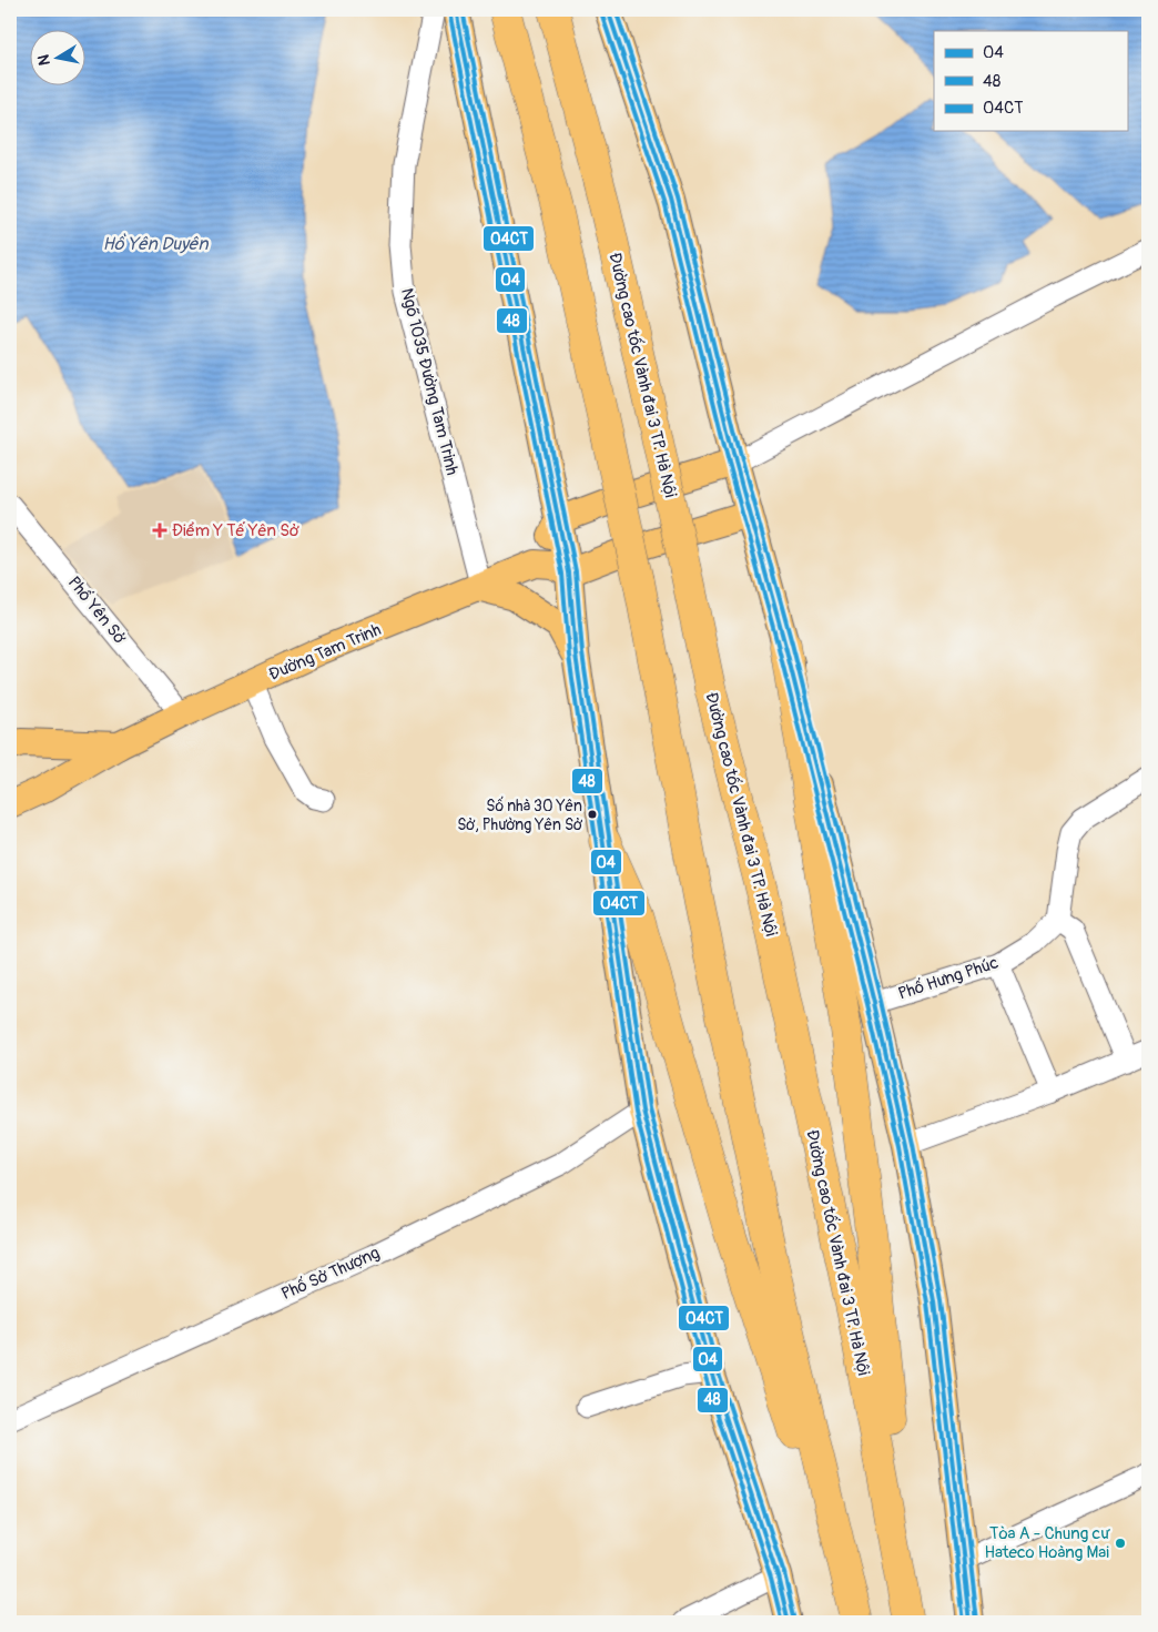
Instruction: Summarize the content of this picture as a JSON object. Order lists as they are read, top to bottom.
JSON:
{
  "streets": {
    "highway": ["Đường cao tốc Vành đai 3 TP. Hà Nội"],
    "main road": ["Đường Tam Trinh"],
    "street": [
      "Ngõ 1035 Đường Tam Trinh",
      "Phố Yên Sở",
      "Phố Hưng Phúc",
      "Phố Sở Thượng"
    ]
  },
  "crossings": [
    ["Ngõ 1035 Đường Tam Trinh", "Đường Tam Trinh"],
    ["Phố Yên Sở", "Đường Tam Trinh"]
  ],
  "water": ["Hồ Yên Duyên"],
  "places": {
    "health": ["Điểm Y Tế Yên Sở"],
    "other": ["Số nhà 30 Yên Sở, Phường Yên Sở", "Tòa A - Chung cư Hateco Hoàng Mai"]
  },
  "lines": ["transit line 04", "transit line 04CT", "transit line 48"],
  "legend": ["04", "48", "04CT"],
  "north": "left"
}
